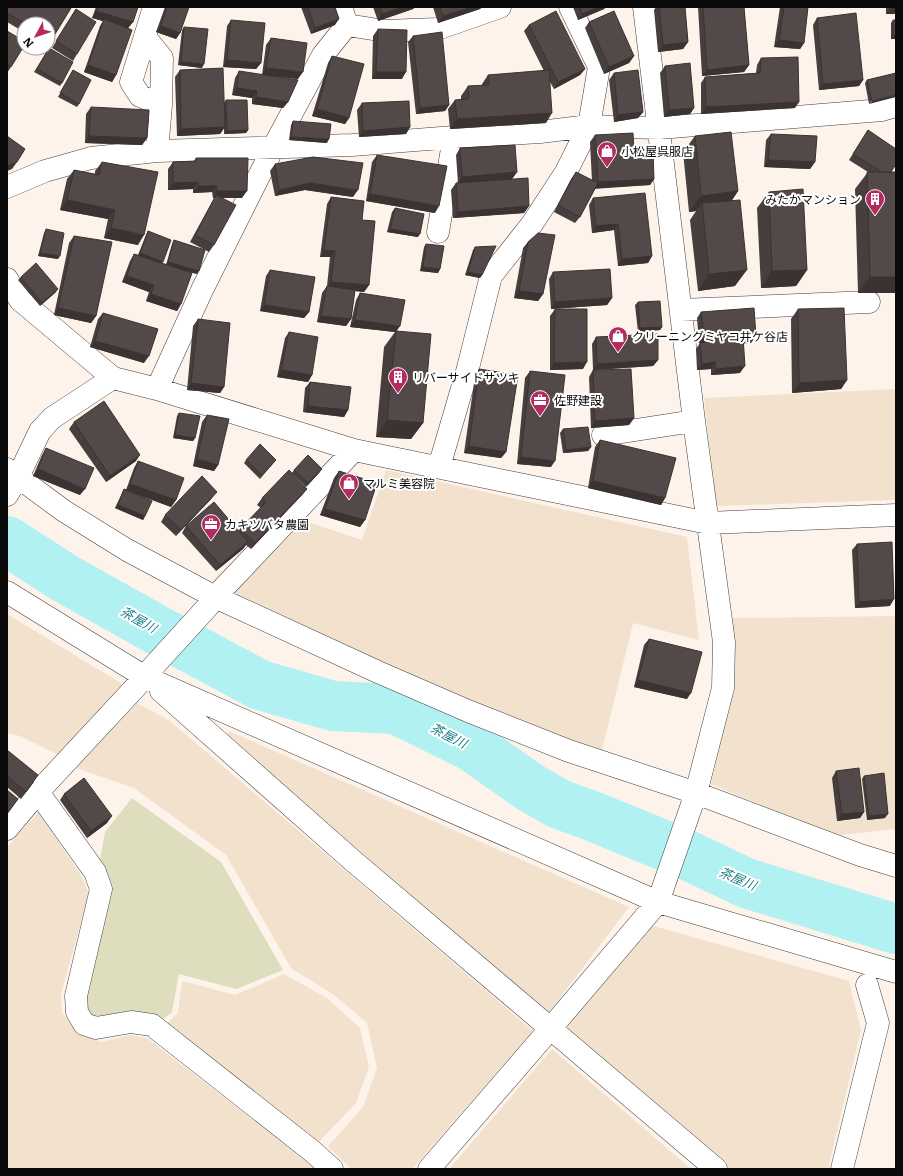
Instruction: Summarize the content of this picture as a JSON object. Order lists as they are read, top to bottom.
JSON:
{
  "water": ["茶屋川"],
  "places": {
    "shop": ["小松屋呉服店", "クリーニングミヤコ井ケ谷店", "マルミ美容院"],
    "building": ["みたかマンション", "リバーサイドサツキ"],
    "office": ["佐野建設", "カキツバタ農園"]
  },
  "north": "bottom left"
}
